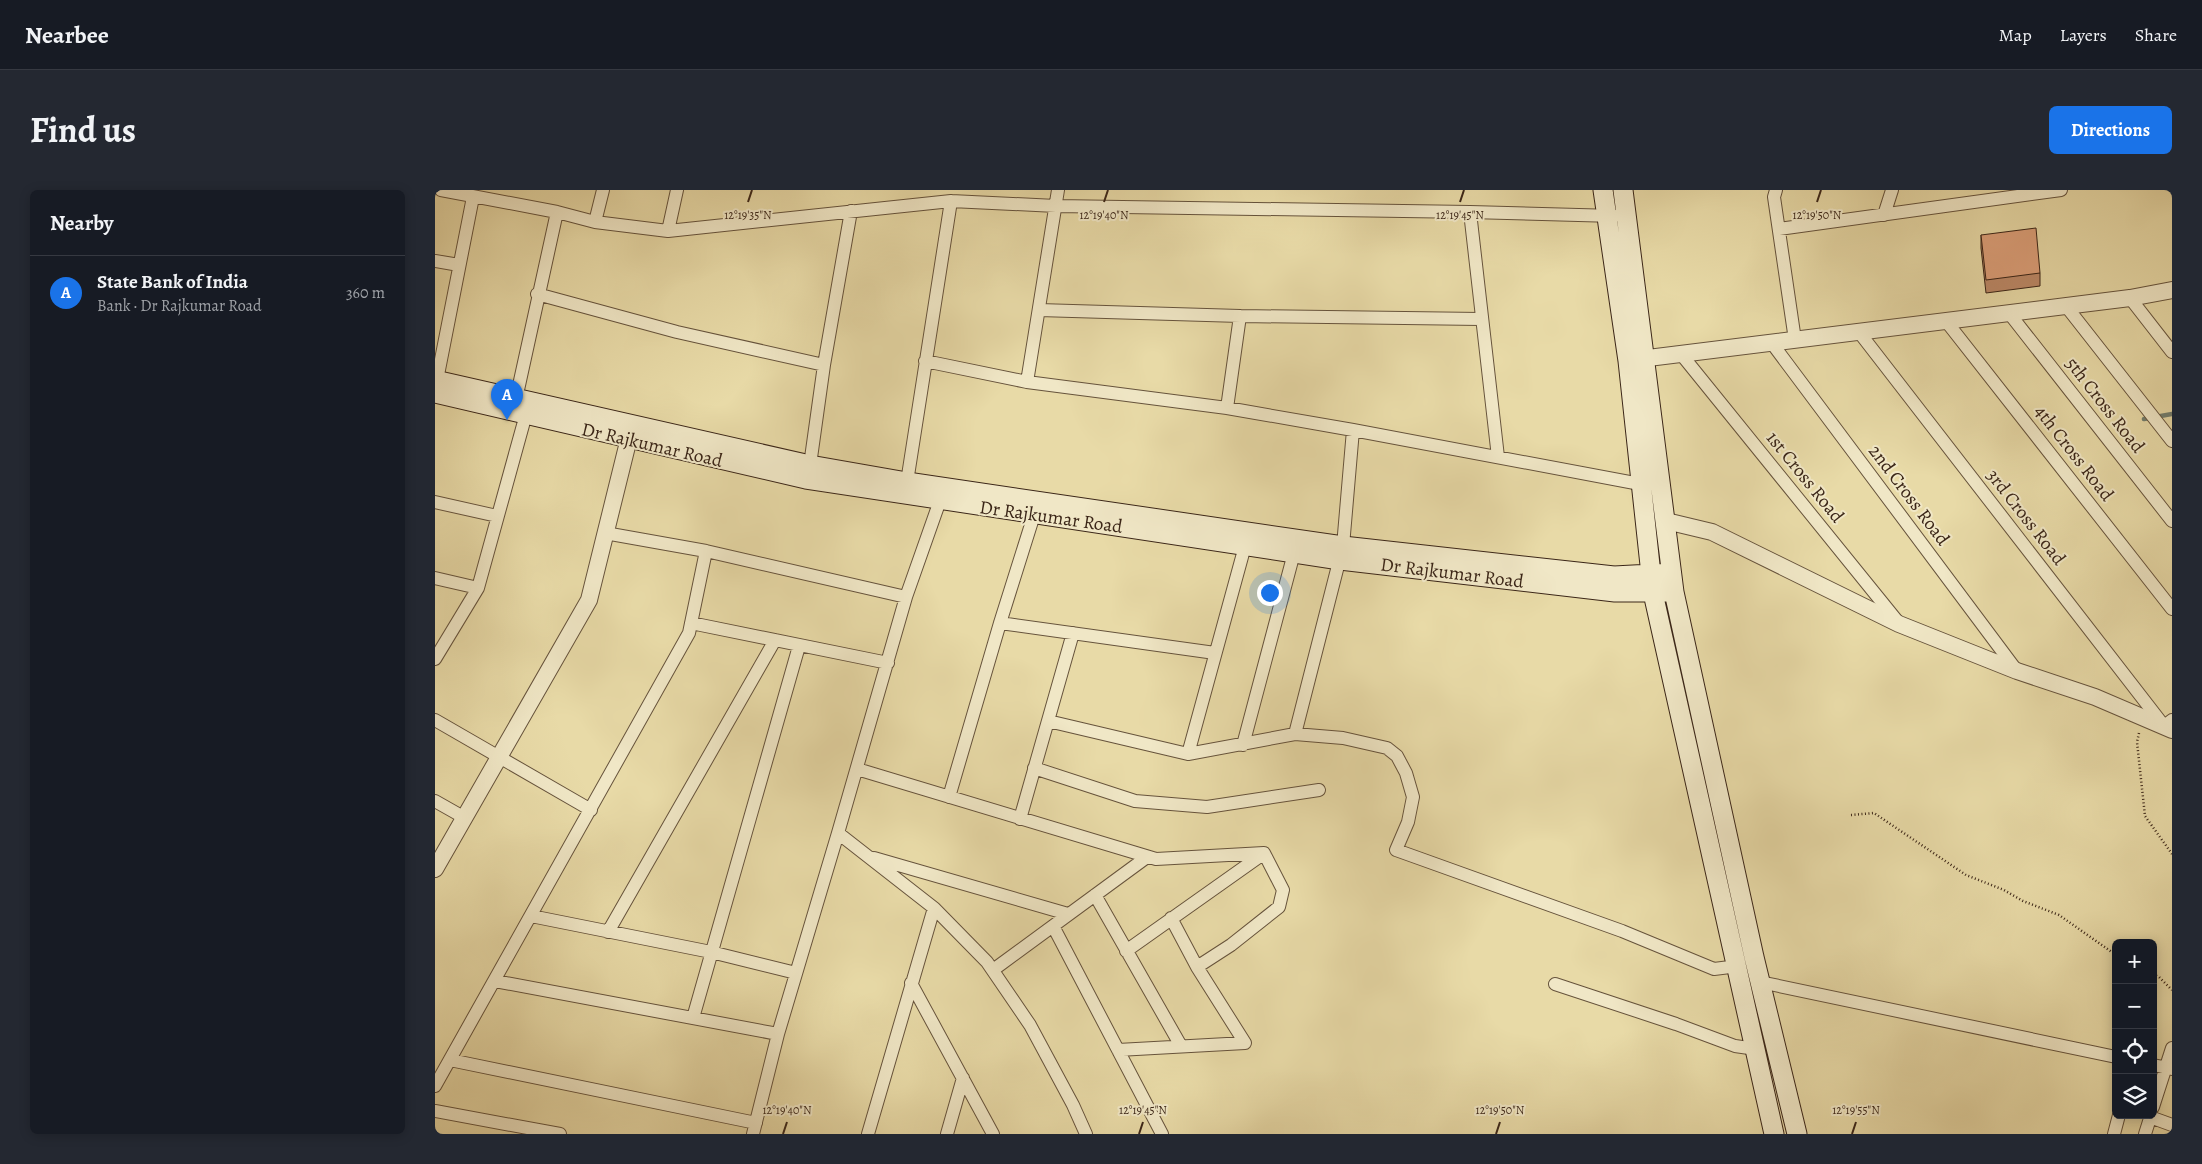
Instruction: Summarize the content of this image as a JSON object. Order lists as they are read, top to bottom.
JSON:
{
  "streets": {
    "main road": ["Dr Rajkumar Road"],
    "street": [
      "5th Cross Road",
      "4th Cross Road",
      "1st Cross Road",
      "2nd Cross Road",
      "3rd Cross Road"
    ]
  },
  "page": {
    "header": "Nearbee",
    "nav": ["Map", "Layers", "Share"],
    "title": "Find us",
    "buttons": "Directions",
    "heading": "Nearby",
    "list": [
      {
        "mark": "A",
        "name": "State Bank of India",
        "note": "Bank · Dr Rajkumar Road",
        "value": "360 m"
      }
    ],
    "pins": "A",
    "map_buttons": ["+", "−"]
  },
  "coordinates": [
    "12°19'35\"N",
    "12°19'40\"N",
    "12°19'45\"N",
    "12°19'50\"N",
    "12°19'55\"N"
  ]
}
